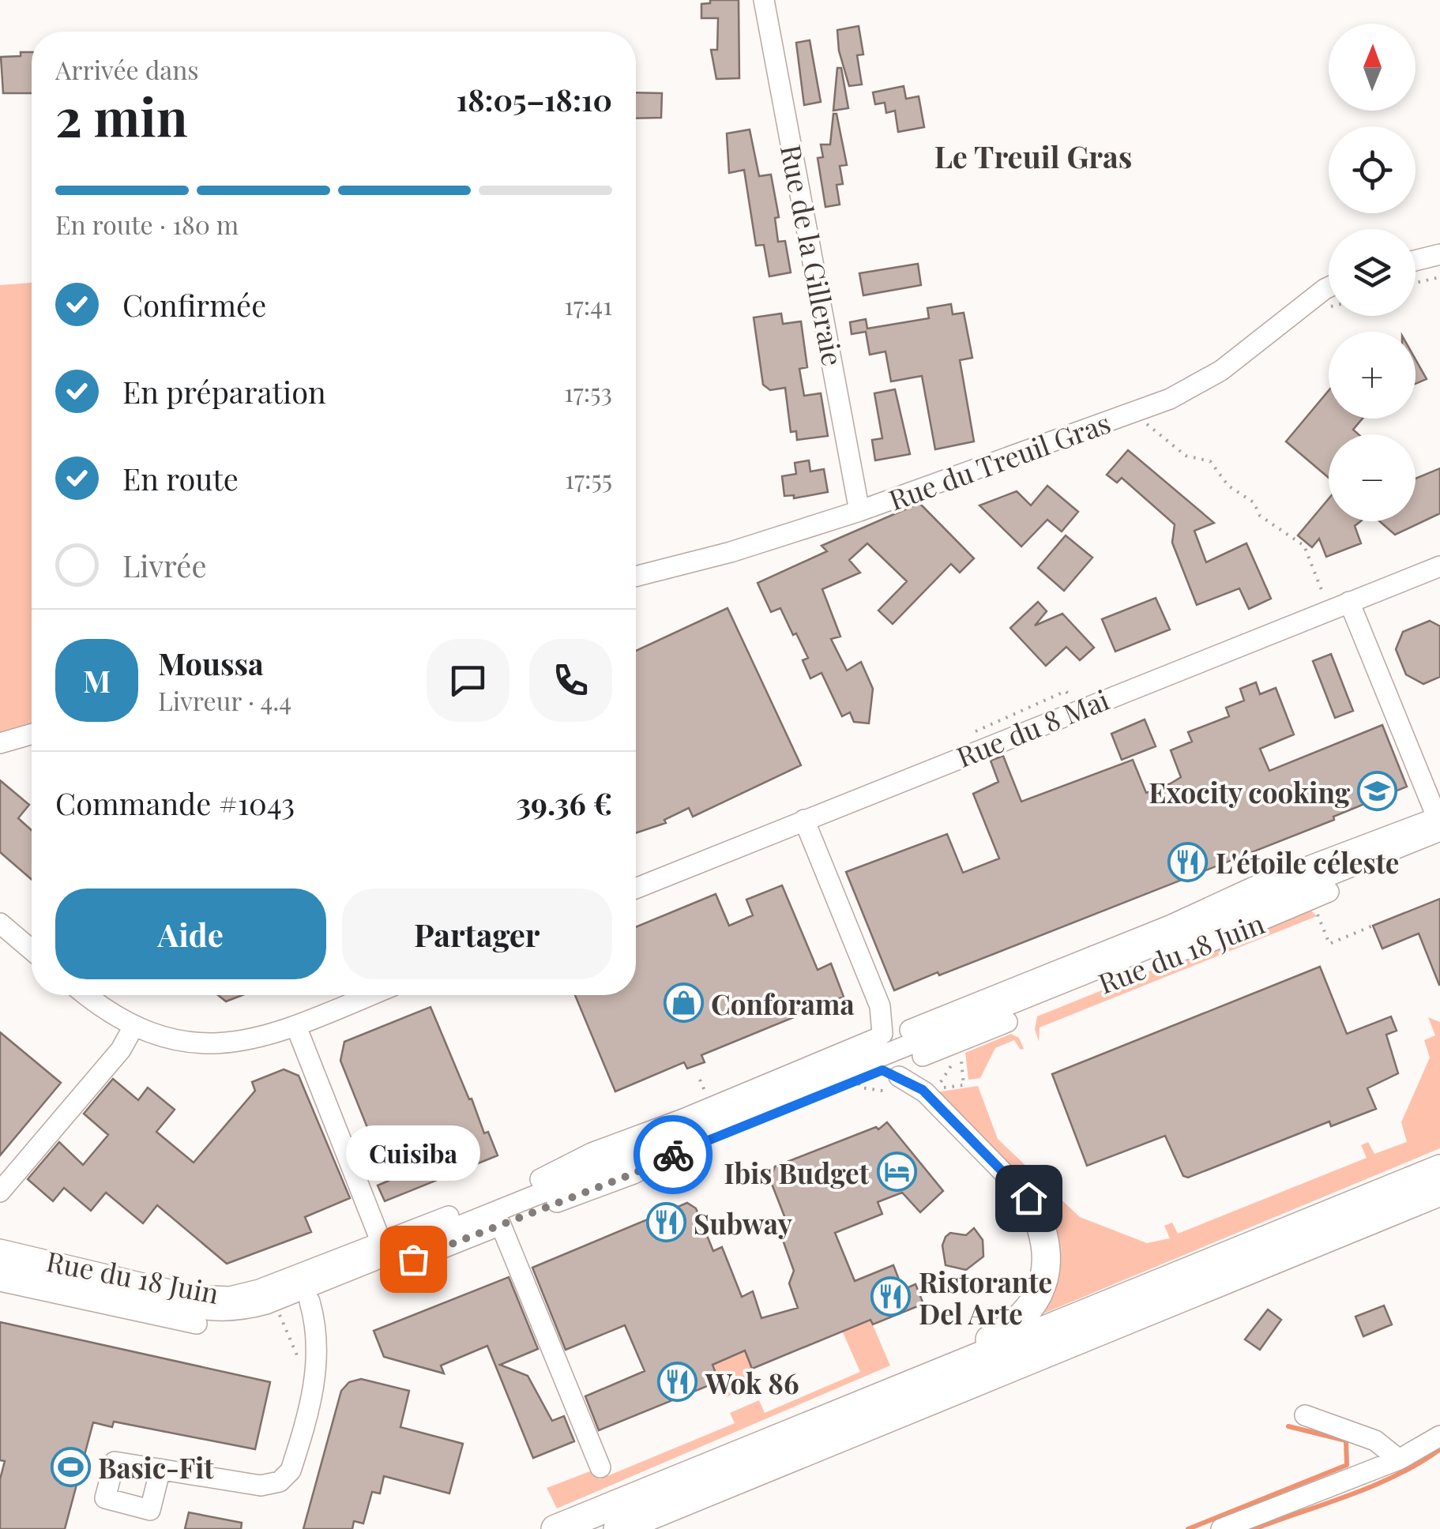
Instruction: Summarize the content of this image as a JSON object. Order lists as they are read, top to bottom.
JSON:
{
  "streets": {
    "street": [
      "Rue de la Gilleraie",
      "Rue du Treuil Gras",
      "Rue du 8 Mai",
      "Rue du 18 Juin"
    ]
  },
  "crossings": [
    ["Rue de la Gilleraie", "Rue du Treuil Gras"]
  ],
  "districts": ["Le Treuil Gras"],
  "places": {
    "school or university": ["Exocity cooking"],
    "restaurant": [
      "L'étoile céleste",
      "Subway",
      "Ristorante Del Arte",
      "Wok 86"
    ],
    "shop": ["Conforama"],
    "hotel": ["Ibis Budget"],
    "other": ["Cuisiba"],
    "sports": ["Basic-Fit"]
  },
  "north": "top",
  "page": {
    "map_buttons": ["+", "−"],
    "heading": ["2 min", "Arrivée dans", "18:05–18:10"],
    "panel": [
      "Moussa",
      "Livreur · 4.4",
      "Commande #1043",
      "39.36 €"
    ],
    "bar": "En route · 180 m",
    "list": [
      ["Confirmée", "17:41"],
      ["En préparation", "17:53"],
      ["En route", "17:55"],
      "Livrée"
    ],
    "round": "M",
    "buttons": ["Aide", "Partager"],
    "bubble": "Cuisiba"
  }
}
